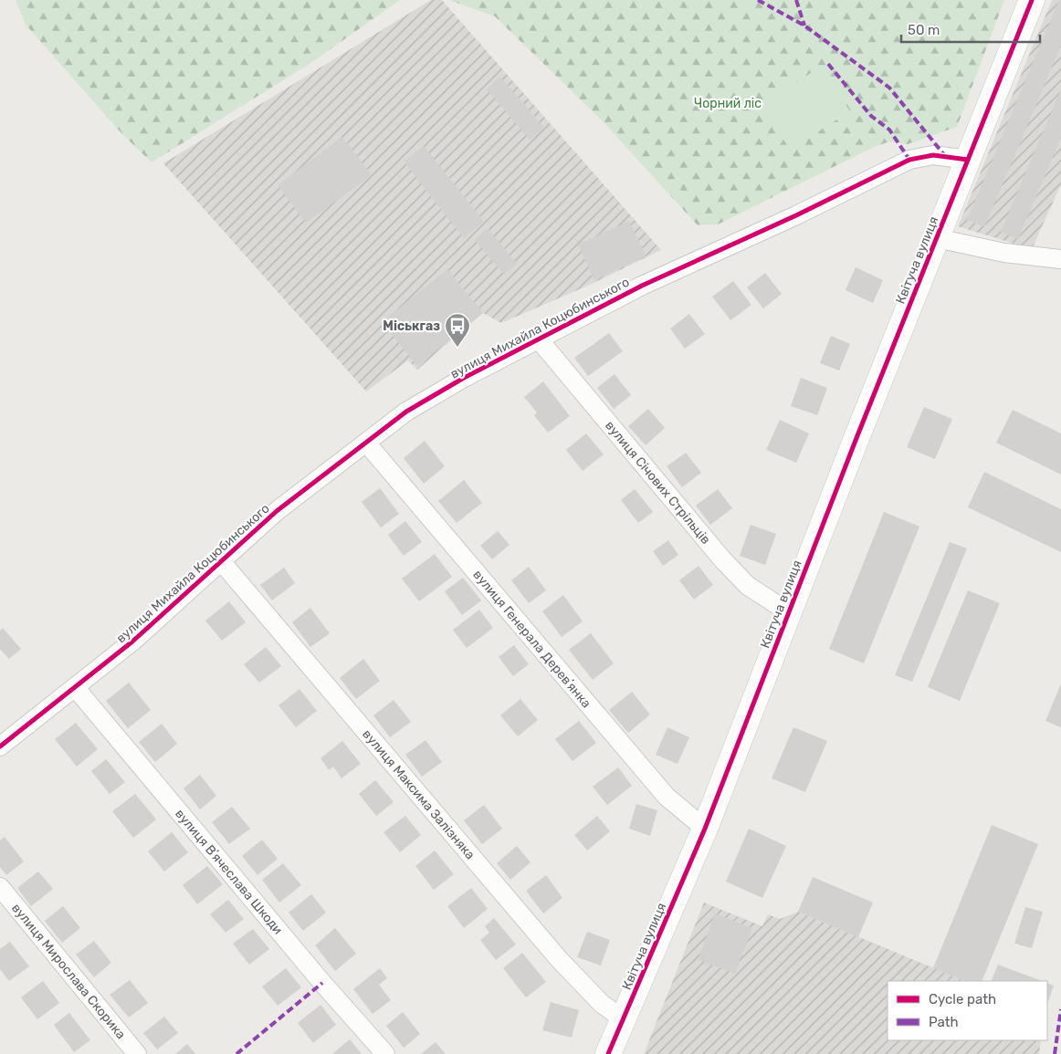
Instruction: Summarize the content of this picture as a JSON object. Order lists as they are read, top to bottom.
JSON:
{
  "streets": {
    "street": [
      "Квітуча вулиця",
      "вулиця Михайла Коцюбинського",
      "вулиця Січових Стрільців",
      "вулиця Генерала Деревʼянка",
      "вулиця Максима Залізняка",
      "вулиця Вʼячеслава Шкоди",
      "вулиця Мирослава Скорика"
    ]
  },
  "crossings": [
    ["Квітуча вулиця", "вулиця Михайла Коцюбинського"],
    ["Квітуча вулиця", "вулиця Січових Стрільців"],
    ["Квітуча вулиця", "вулиця Генерала Деревʼянка"],
    ["Квітуча вулиця", "вулиця Максима Залізняка"],
    ["вулиця Михайла Коцюбинського", "вулиця Січових Стрільців"],
    ["вулиця Михайла Коцюбинського", "вулиця Генерала Деревʼянка"],
    ["вулиця Михайла Коцюбинського", "вулиця Максима Залізняка"],
    ["вулиця Михайла Коцюбинського", "вулиця Вʼячеслава Шкоди"]
  ],
  "parks": ["Чорний ліс"],
  "places": {
    "bus stop": ["Міськгаз"]
  },
  "legend": ["Cycle path", "Path"],
  "scale_bar": "50 m"
}
